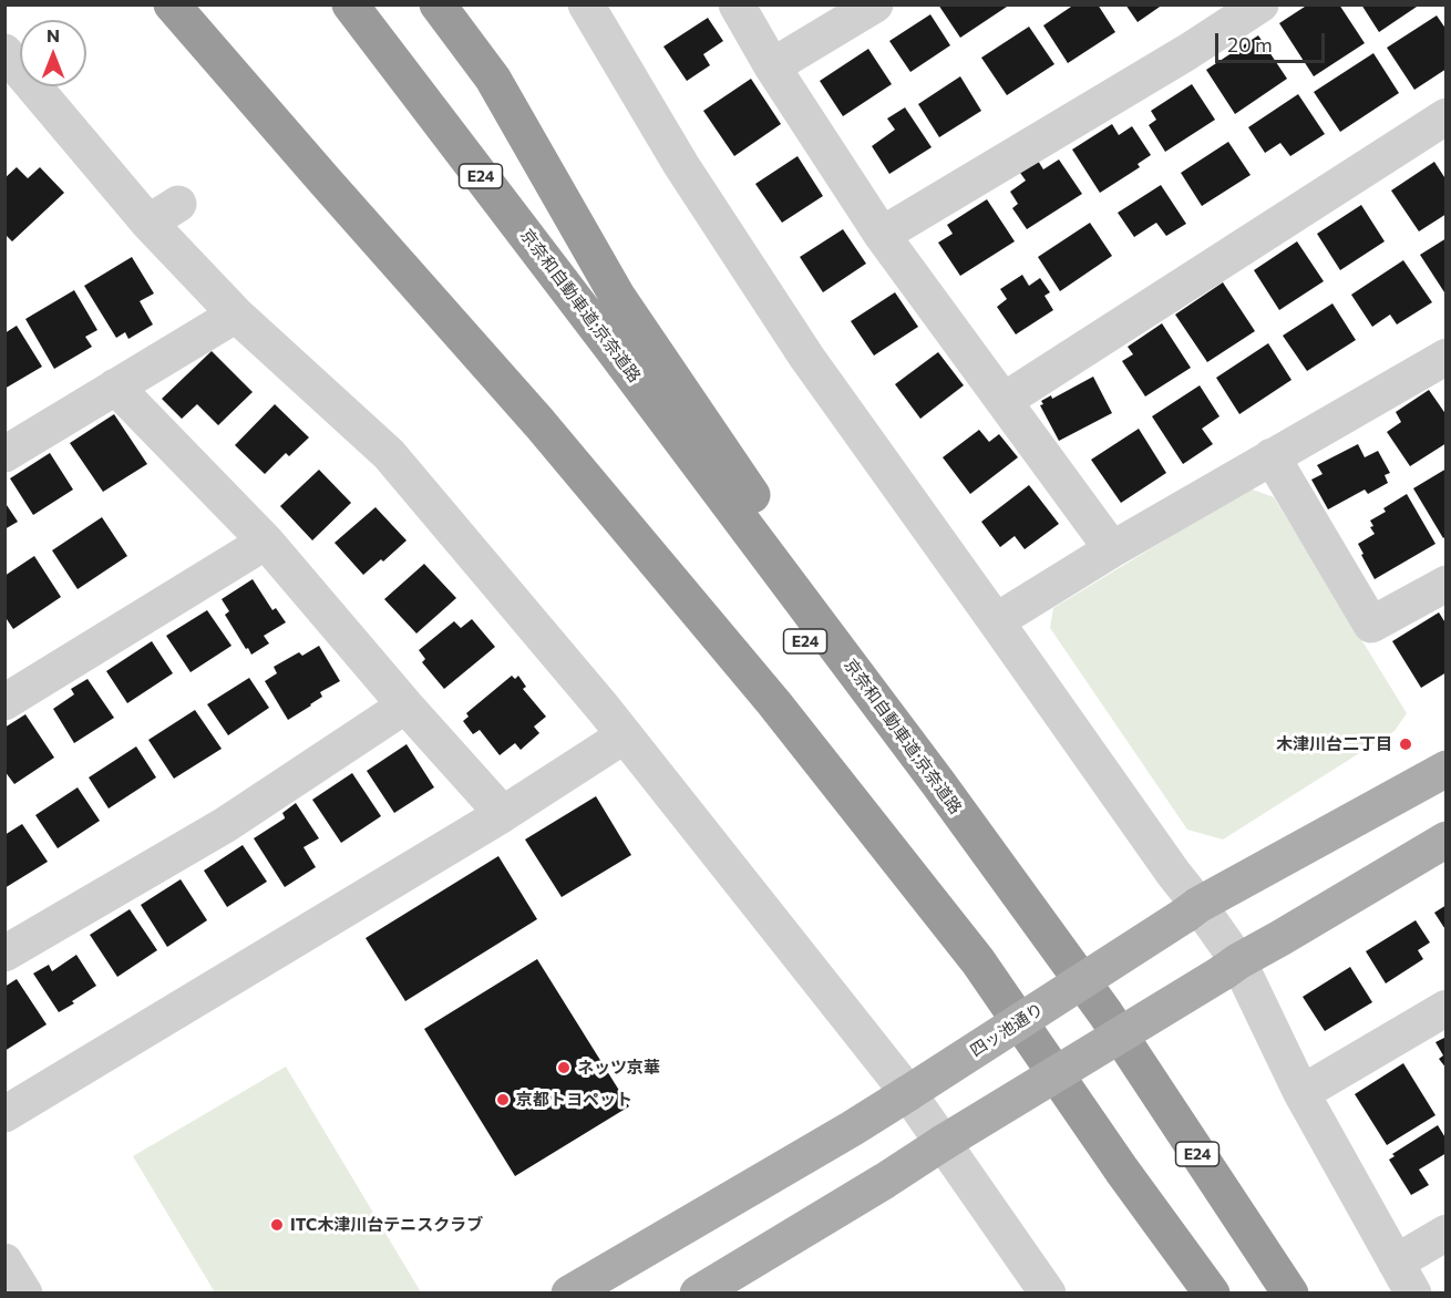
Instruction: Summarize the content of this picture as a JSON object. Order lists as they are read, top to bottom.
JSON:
{
  "streets": {
    "highway": ["E24", "京奈和自動車道;京奈道路"],
    "main road": ["四ッ池通り"]
  },
  "places": [
    "木津川台二丁目",
    "ネッツ京華",
    "京都トヨペット",
    "ITC木津川台テニスクラブ"
  ],
  "scale_bar": "20 m",
  "north": "top"
}
